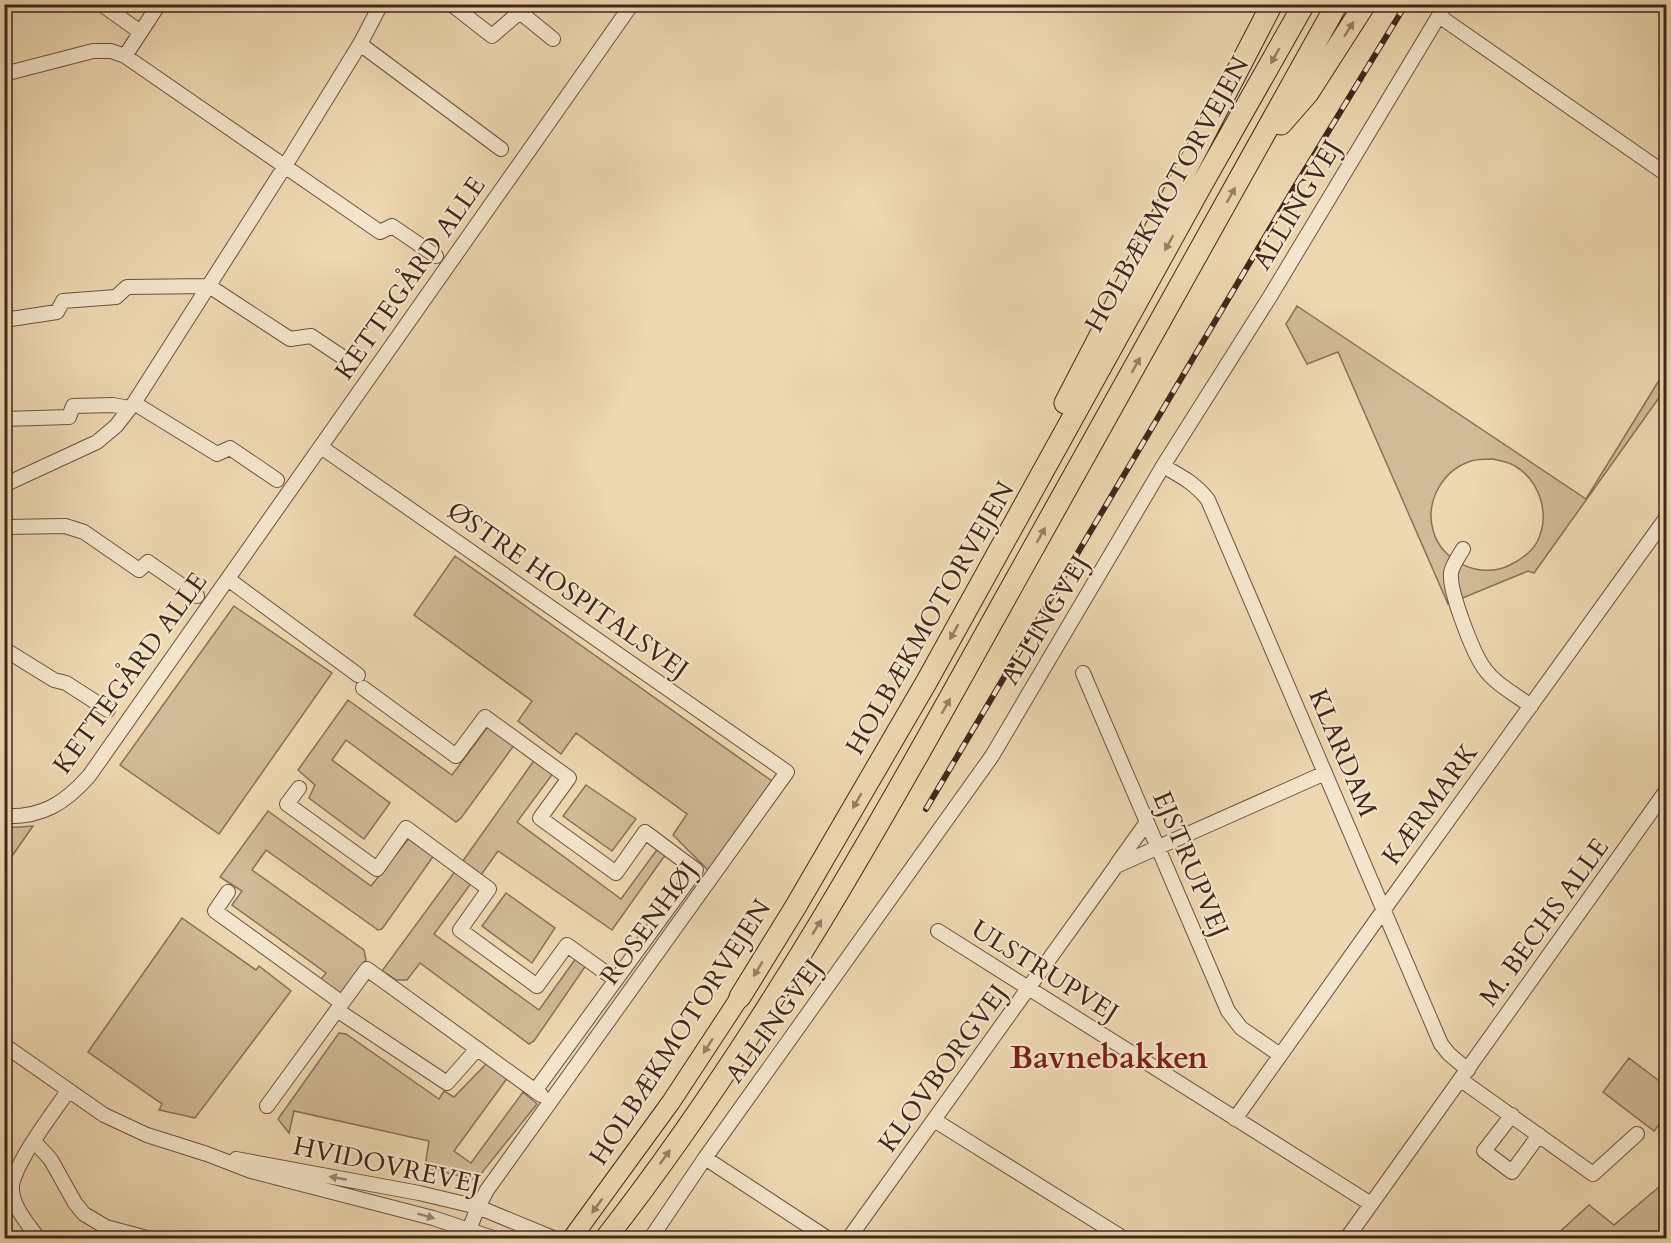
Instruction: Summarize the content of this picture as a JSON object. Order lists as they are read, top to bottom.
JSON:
{
  "streets": {
    "highway": ["HOLBÆKMOTORVEJEN"],
    "street": [
      "ALLINGVEJ",
      "KETTEGÅRD ALLE",
      "ØSTRE HOSPITALSVEJ",
      "KLARDAM",
      "KÆRMARK",
      "EJSTRUPVEJ",
      "M. BECHS ALLE",
      "ROSENHØJ",
      "ULSTRUPVEJ",
      "KLOVBORGVEJ",
      "HVIDOVREVEJ"
    ]
  },
  "crossings": [
    ["ALLINGVEJ", "KLARDAM"],
    ["KETTEGÅRD ALLE", "ØSTRE HOSPITALSVEJ"],
    ["ØSTRE HOSPITALSVEJ", "ROSENHØJ"],
    ["KLARDAM", "KÆRMARK"],
    ["KLARDAM", "M. BECHS ALLE"],
    ["KÆRMARK", "EJSTRUPVEJ"],
    ["KÆRMARK", "ULSTRUPVEJ"],
    ["EJSTRUPVEJ", "KLOVBORGVEJ"],
    ["M. BECHS ALLE", "ULSTRUPVEJ"],
    ["ROSENHØJ", "HVIDOVREVEJ"],
    ["ULSTRUPVEJ", "KLOVBORGVEJ"]
  ],
  "districts": ["Bavnebakken"]
}
